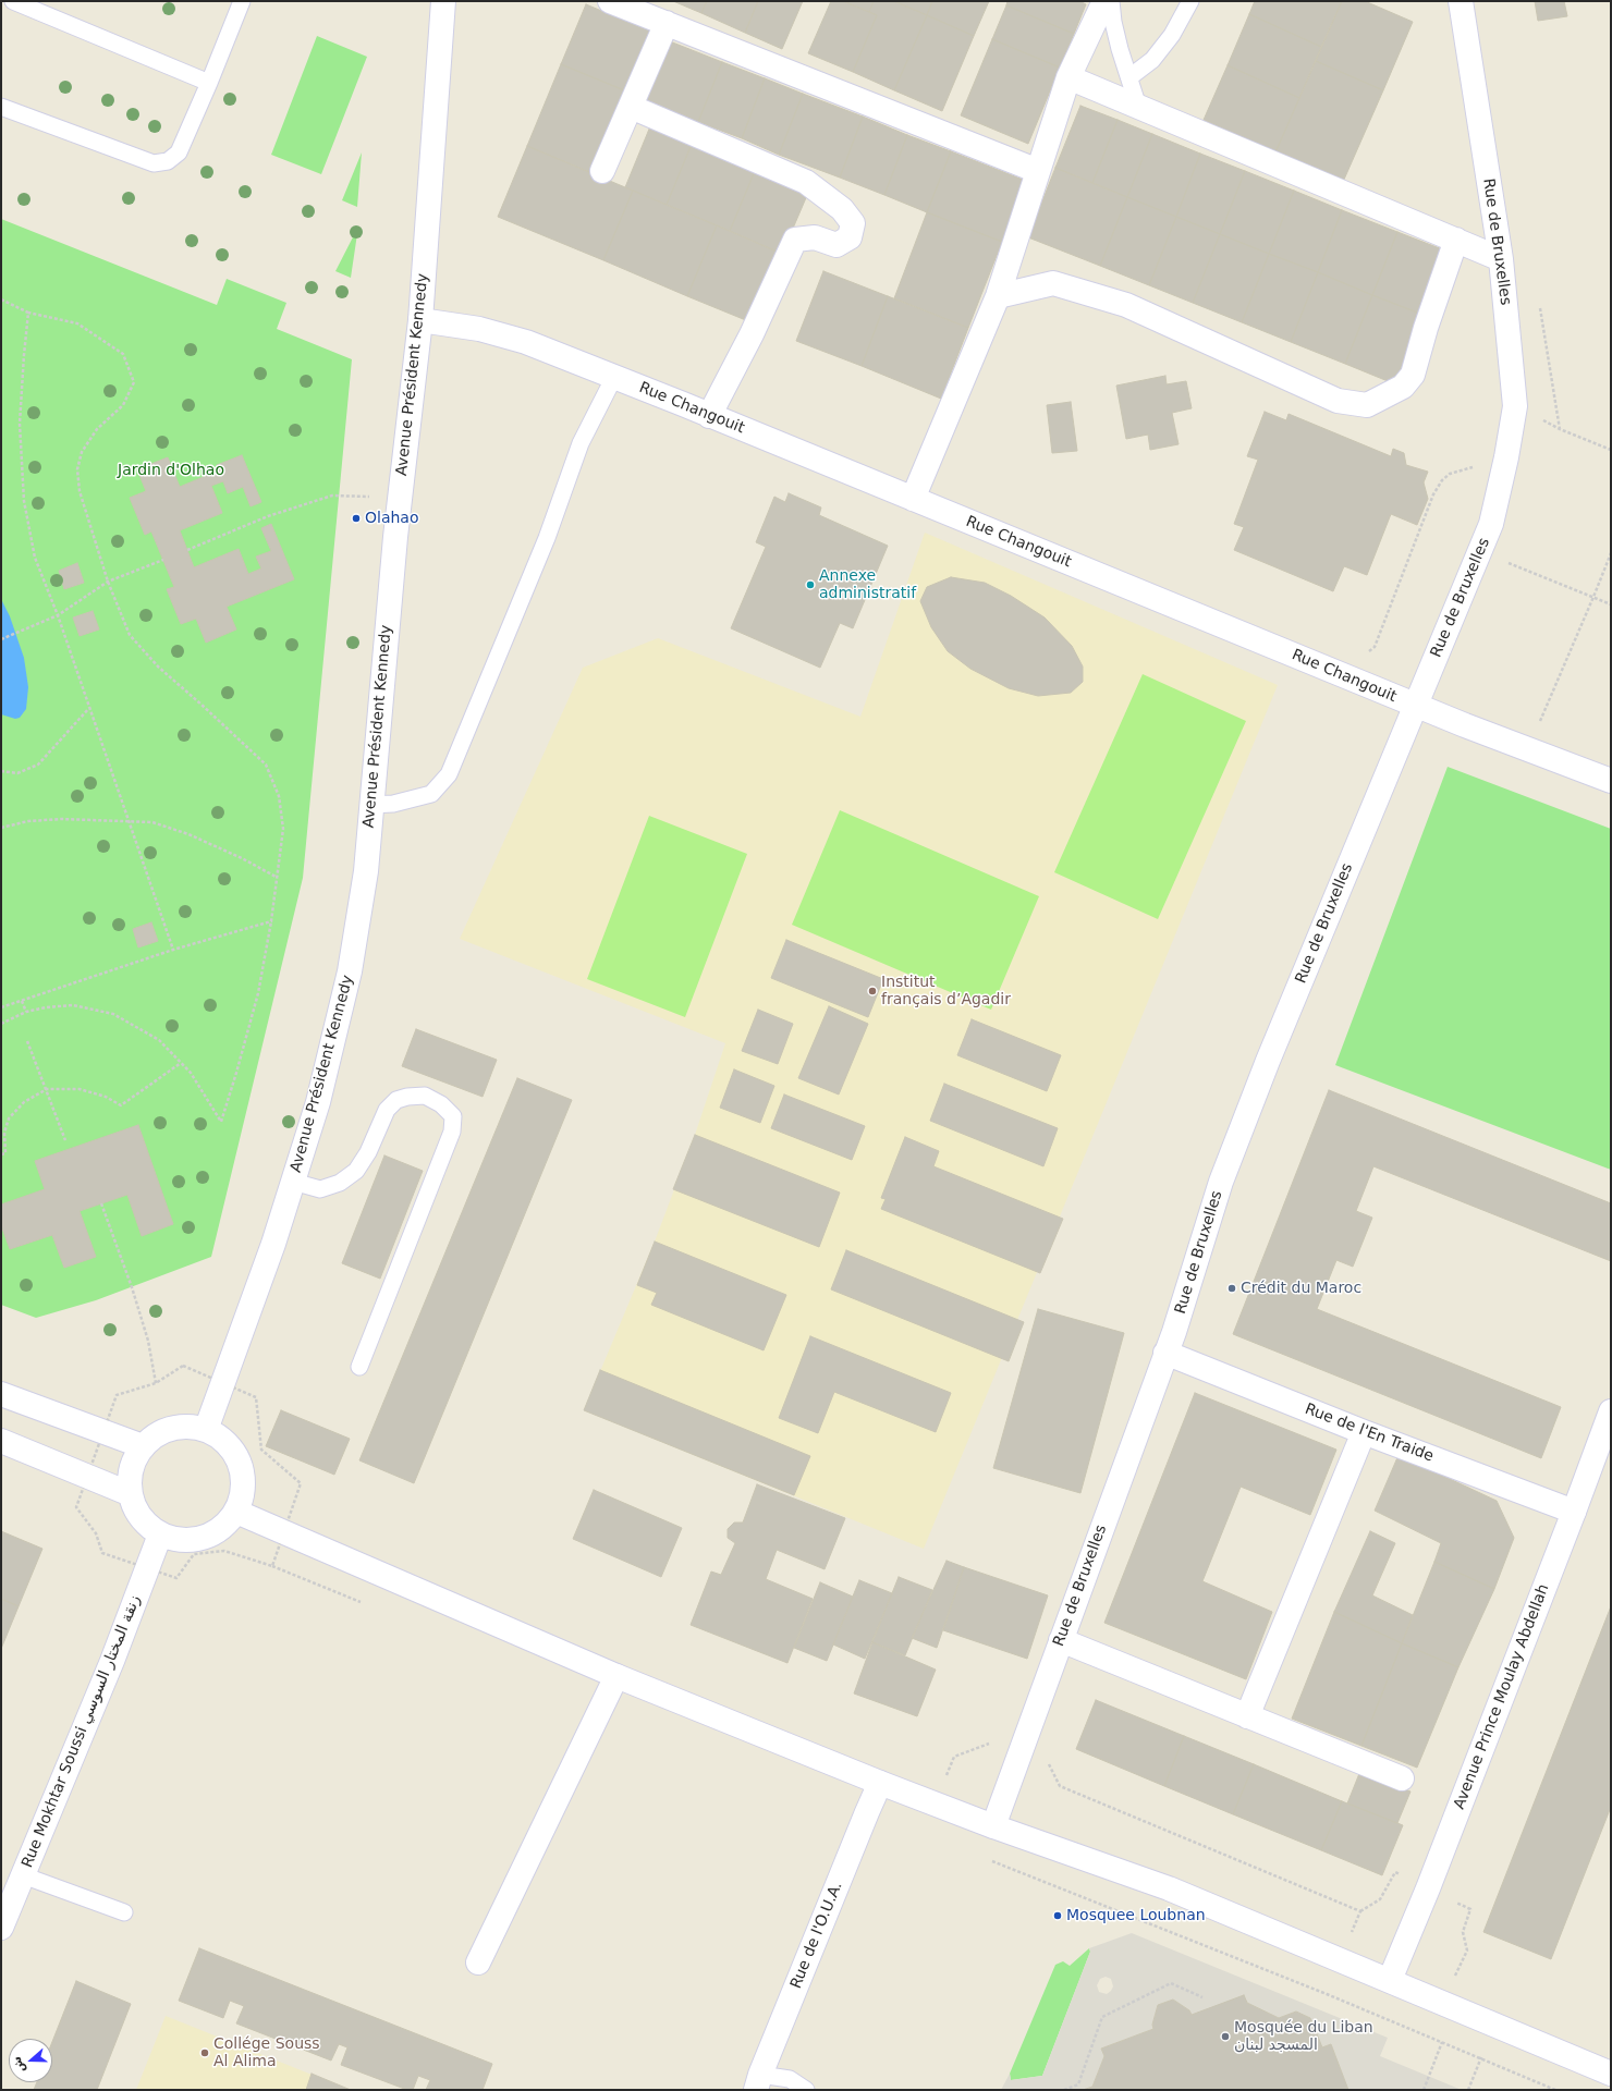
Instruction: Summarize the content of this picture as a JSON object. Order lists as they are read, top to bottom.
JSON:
{
  "streets": {
    "street": [
      "Rue de Bruxelles",
      "Avenue Président Kennedy",
      "Rue Changouit",
      "Rue de l'En Traide",
      "Avenue Prince Moulay Abdellah",
      "Rue Mokhtar Soussi زنقة المختار السوسي",
      "Rue de l'O.U.A."
    ]
  },
  "crossings": [
    ["Rue de Bruxelles", "Rue Changouit"],
    ["Rue de Bruxelles", "Rue de l'En Traide"],
    ["Avenue Président Kennedy", "Rue Changouit"],
    ["Avenue Président Kennedy", "Rue Mokhtar Soussi زنقة المختار السوسي"],
    ["Rue de l'En Traide", "Avenue Prince Moulay Abdellah"]
  ],
  "parks": ["Jardin d'Olhao"],
  "places": [
    "Olahao",
    "Annexe administratif",
    "Institut français d’Agadir",
    "Crédit du Maroc",
    "Mosquee Loubnan",
    "Mosquée du Liban المسجد لبنان",
    "Collége Souss Al Alima"
  ],
  "north": "left"
}
